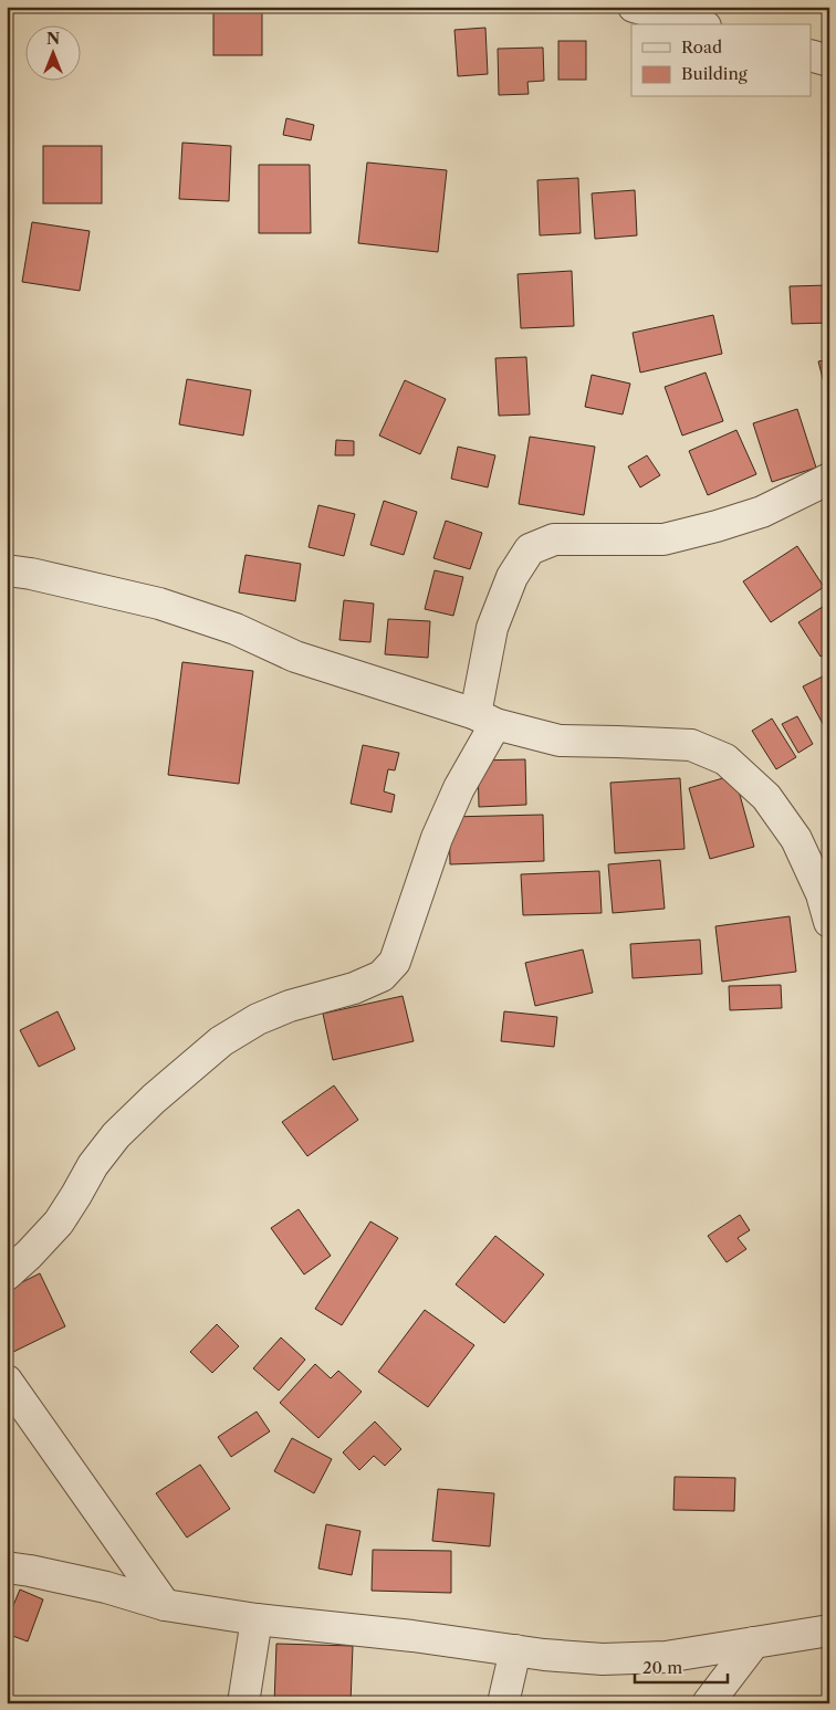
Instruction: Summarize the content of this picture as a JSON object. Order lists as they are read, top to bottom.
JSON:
{
  "legend": ["Road", "Building"],
  "scale_bar": "20 m",
  "north": "top"
}
